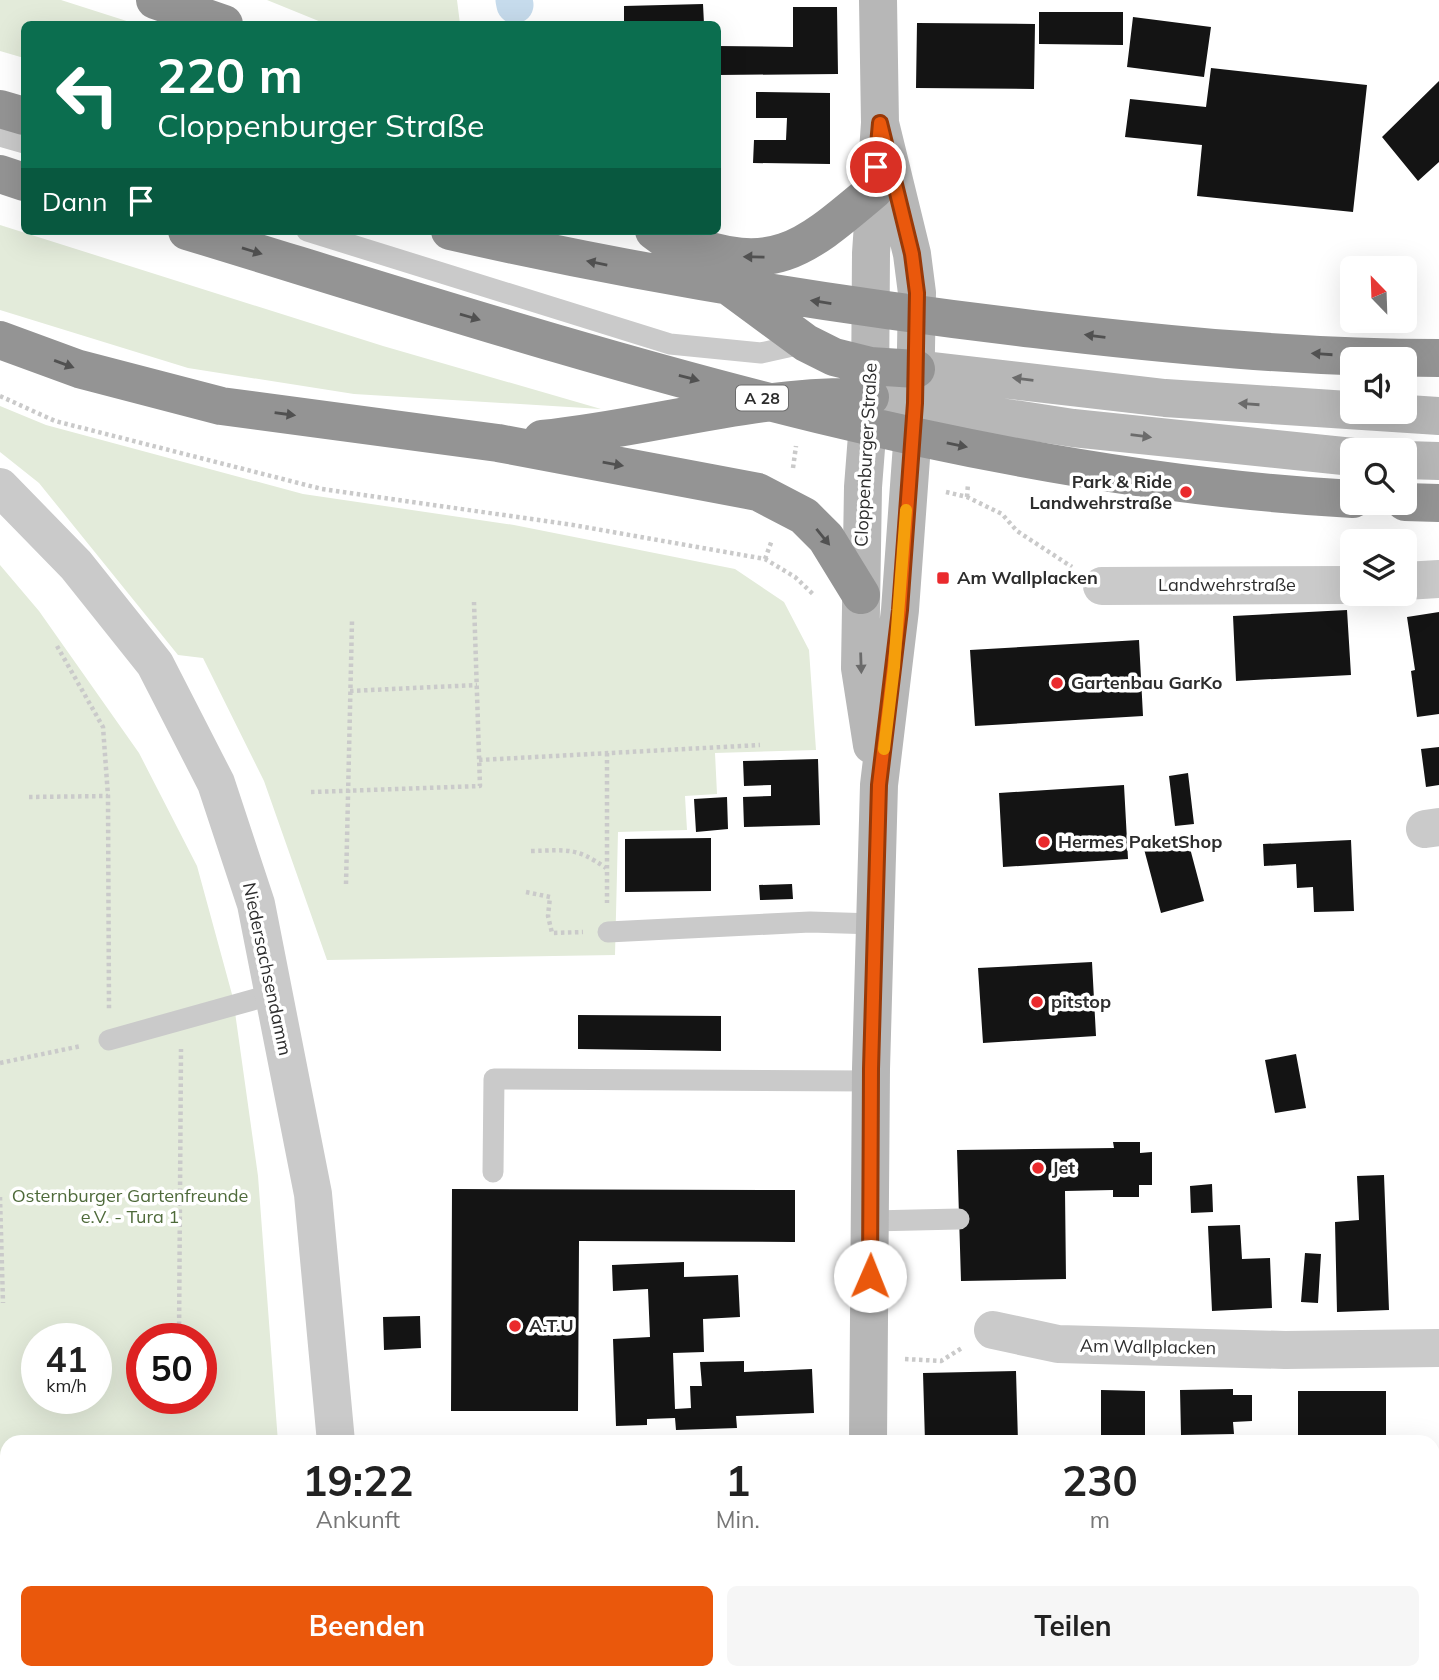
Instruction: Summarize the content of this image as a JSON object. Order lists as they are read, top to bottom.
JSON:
{
  "streets": {
    "highway": ["A 28"],
    "main road": ["Cloppenburger Straße"],
    "street": ["Landwehrstraße", "Niedersachsendamm", "Am Wallplacken"]
  },
  "parks": ["Osternburger Gartenfreunde e.V. - Tura 1"],
  "places": {
    "other": [
      "Park & Ride Landwehrstraße",
      "Gartenbau GarKo",
      "Hermes PaketShop",
      "pitstop",
      "Jet",
      "A.T.U"
    ],
    "transit": ["Am Wallplacken"]
  },
  "north": "top left",
  "page": {
    "turn": ["220 m", "Cloppenburger Straße"],
    "then": "Dann",
    "speed": "41 km/h",
    "limit": "50",
    "eta": [
      "19:22",
      "Ankunft",
      "1",
      "Min.",
      "230",
      "m"
    ],
    "buttons": ["Beenden", "Teilen"]
  }
}
